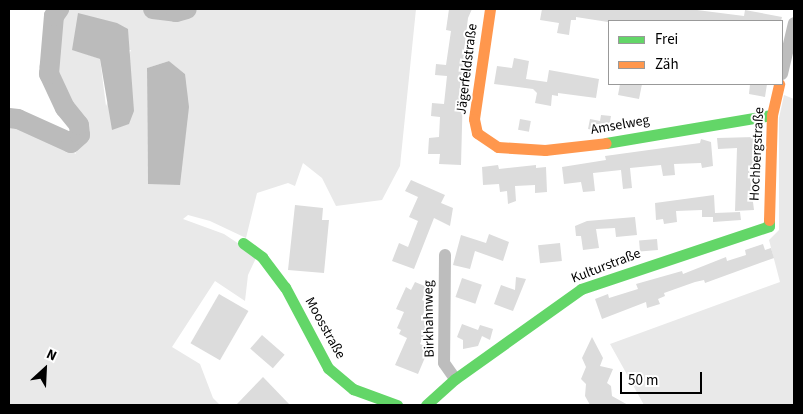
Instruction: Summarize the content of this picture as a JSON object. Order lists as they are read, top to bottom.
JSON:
{
  "streets": {
    "street": [
      "Jägerfeldstraße",
      "Amselweg",
      "Hochbergstraße",
      "Kulturstraße",
      "Birkhahnweg",
      "Moosstraße"
    ]
  },
  "crossings": [
    ["Jägerfeldstraße", "Amselweg"],
    ["Amselweg", "Hochbergstraße"],
    ["Hochbergstraße", "Kulturstraße"],
    ["Kulturstraße", "Birkhahnweg"]
  ],
  "legend": ["Frei", "Zäh"],
  "scale_bar": "50 m",
  "north": "top right"
}
